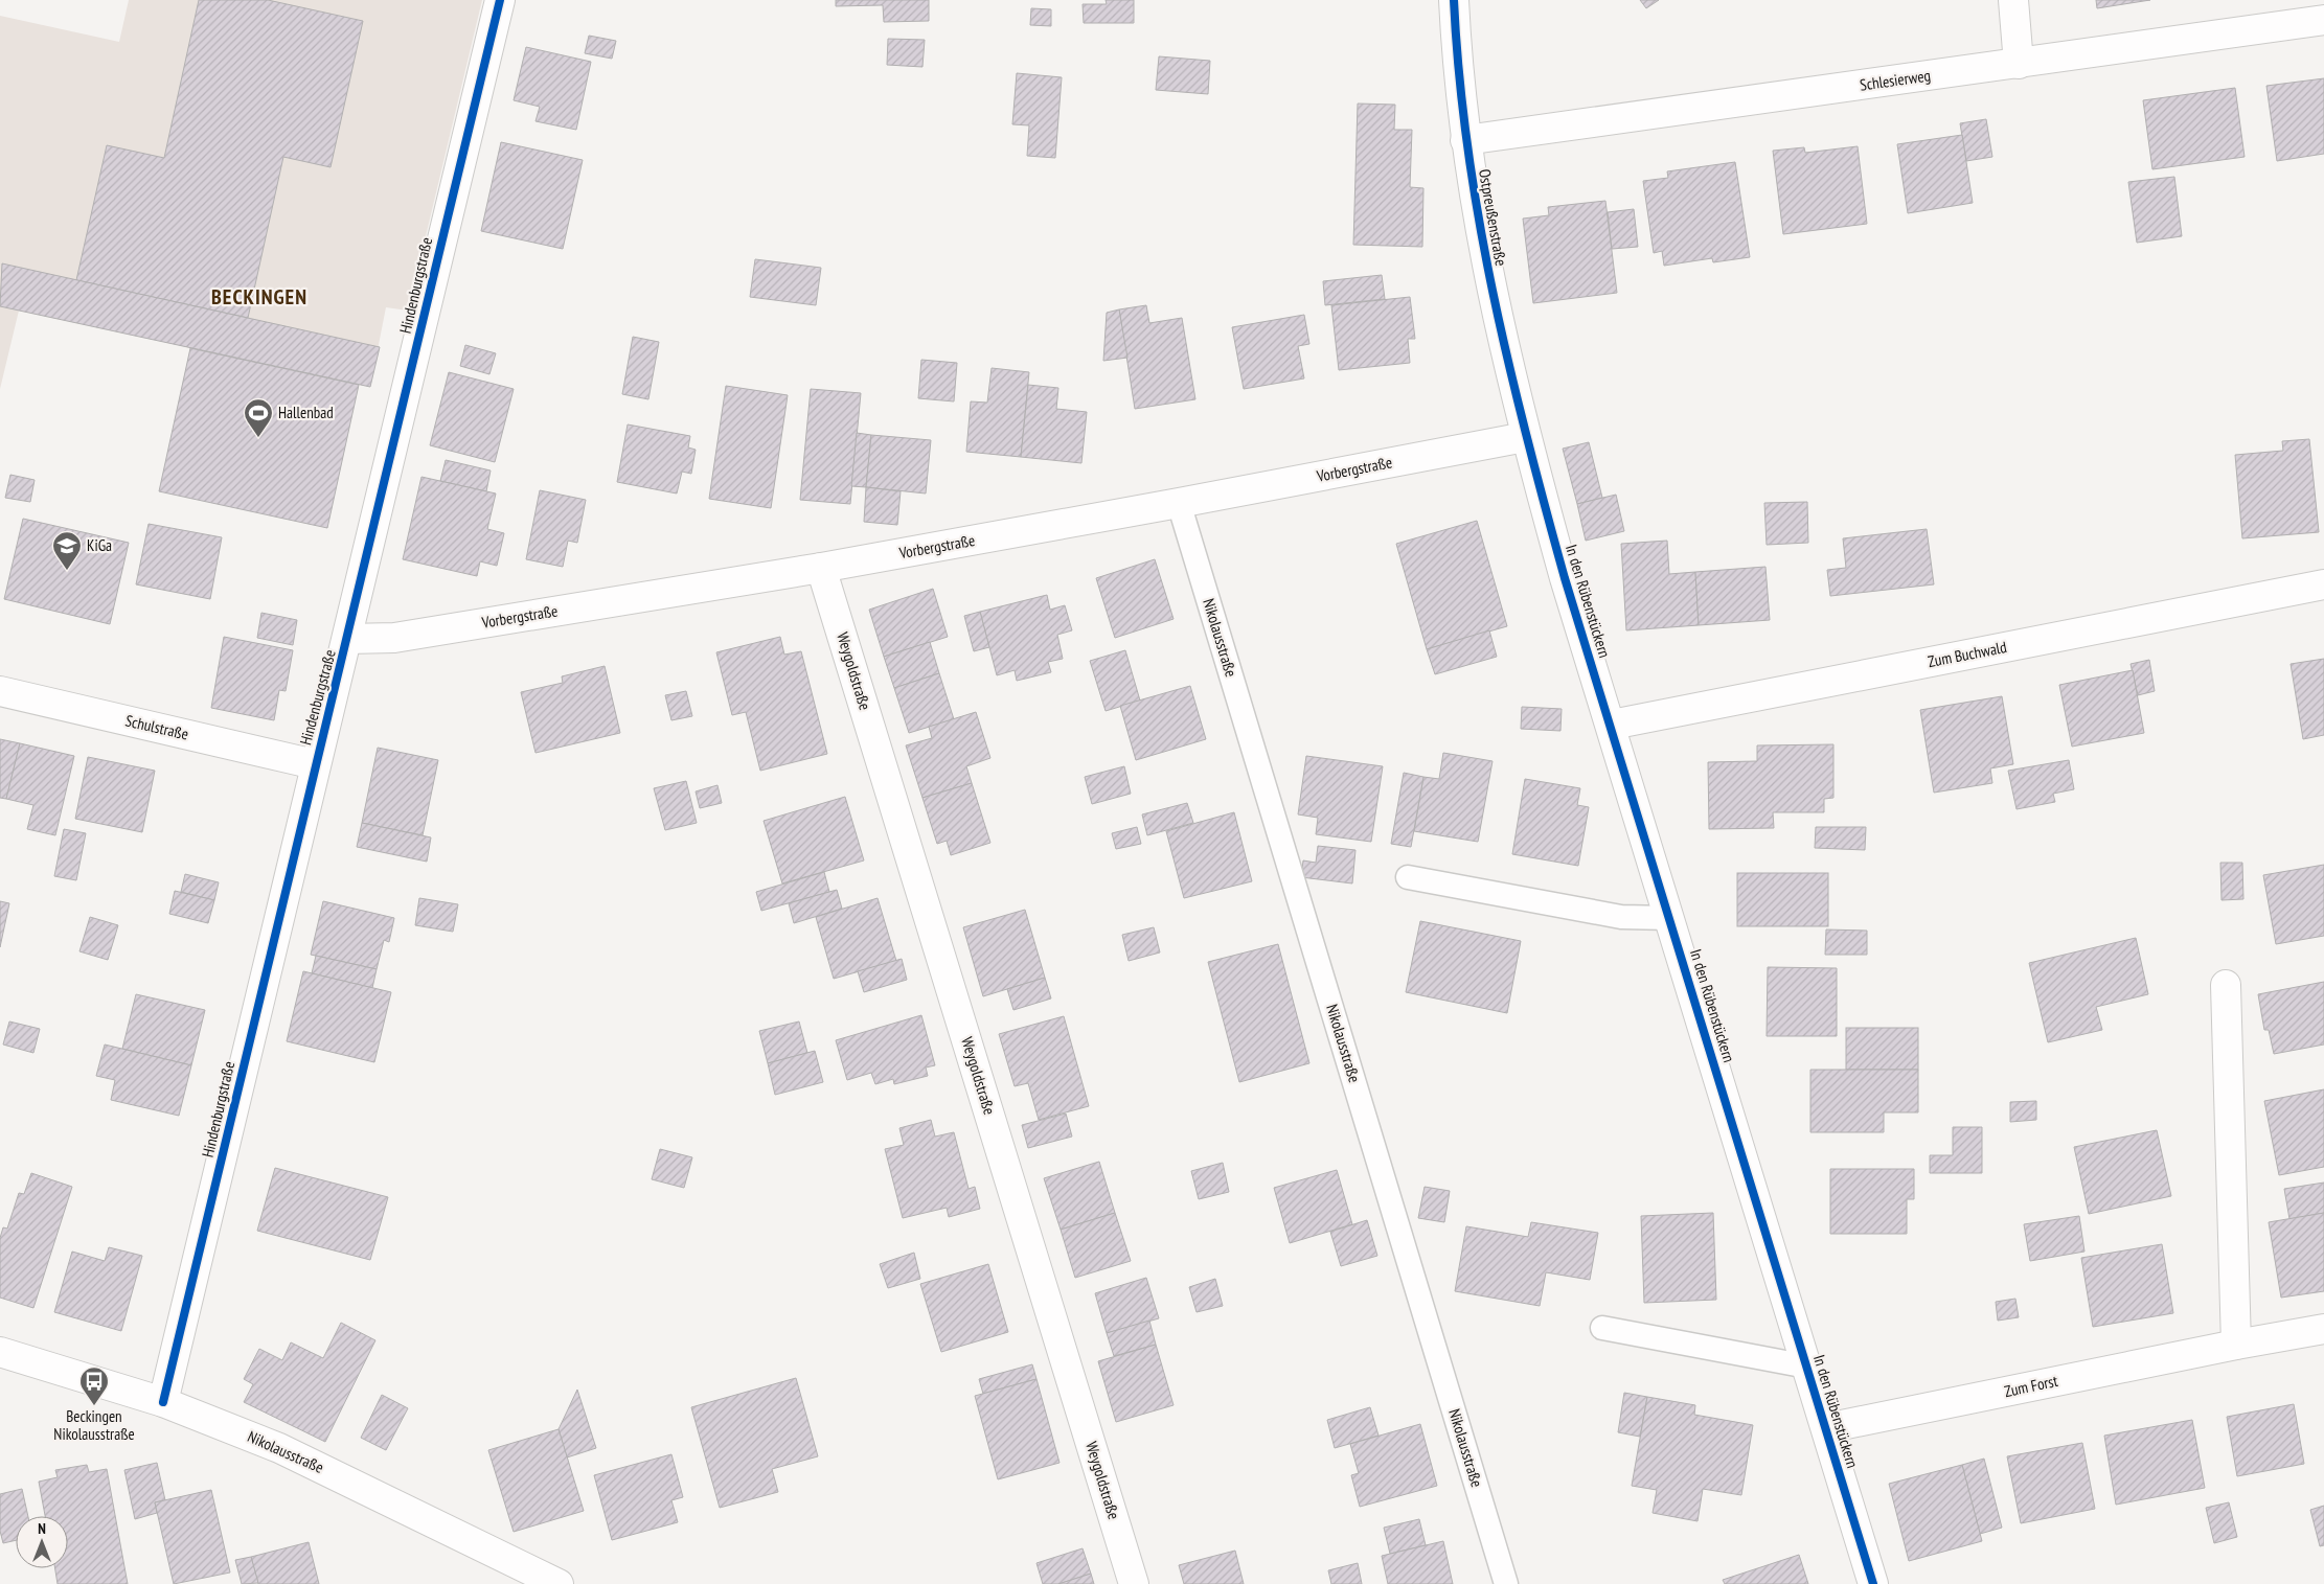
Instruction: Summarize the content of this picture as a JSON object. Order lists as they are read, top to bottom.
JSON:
{
  "streets": {
    "street": [
      "Schlesierweg",
      "Ostpreußenstraße",
      "Hindenburgstraße",
      "Vorbergstraße",
      "In den Rübenstückern",
      "Nikolausstraße",
      "Zum Buchwald",
      "Weygoldstraße",
      "Schulstraße",
      "Zum Forst"
    ]
  },
  "crossings": [
    ["Schlesierweg", "Ostpreußenstraße"],
    ["Ostpreußenstraße", "Vorbergstraße"],
    ["Ostpreußenstraße", "In den Rübenstückern"],
    ["Hindenburgstraße", "Vorbergstraße"],
    ["Hindenburgstraße", "Nikolausstraße"],
    ["Hindenburgstraße", "Schulstraße"],
    ["Vorbergstraße", "In den Rübenstückern"],
    ["Vorbergstraße", "Nikolausstraße"],
    ["Vorbergstraße", "Weygoldstraße"],
    ["In den Rübenstückern", "Zum Buchwald"],
    ["In den Rübenstückern", "Zum Forst"]
  ],
  "districts": ["BECKINGEN"],
  "places": {
    "sports": ["Hallenbad"],
    "school or university": ["KiGa"],
    "bus stop": ["Beckingen Nikolausstraße"]
  },
  "north": "top"
}
